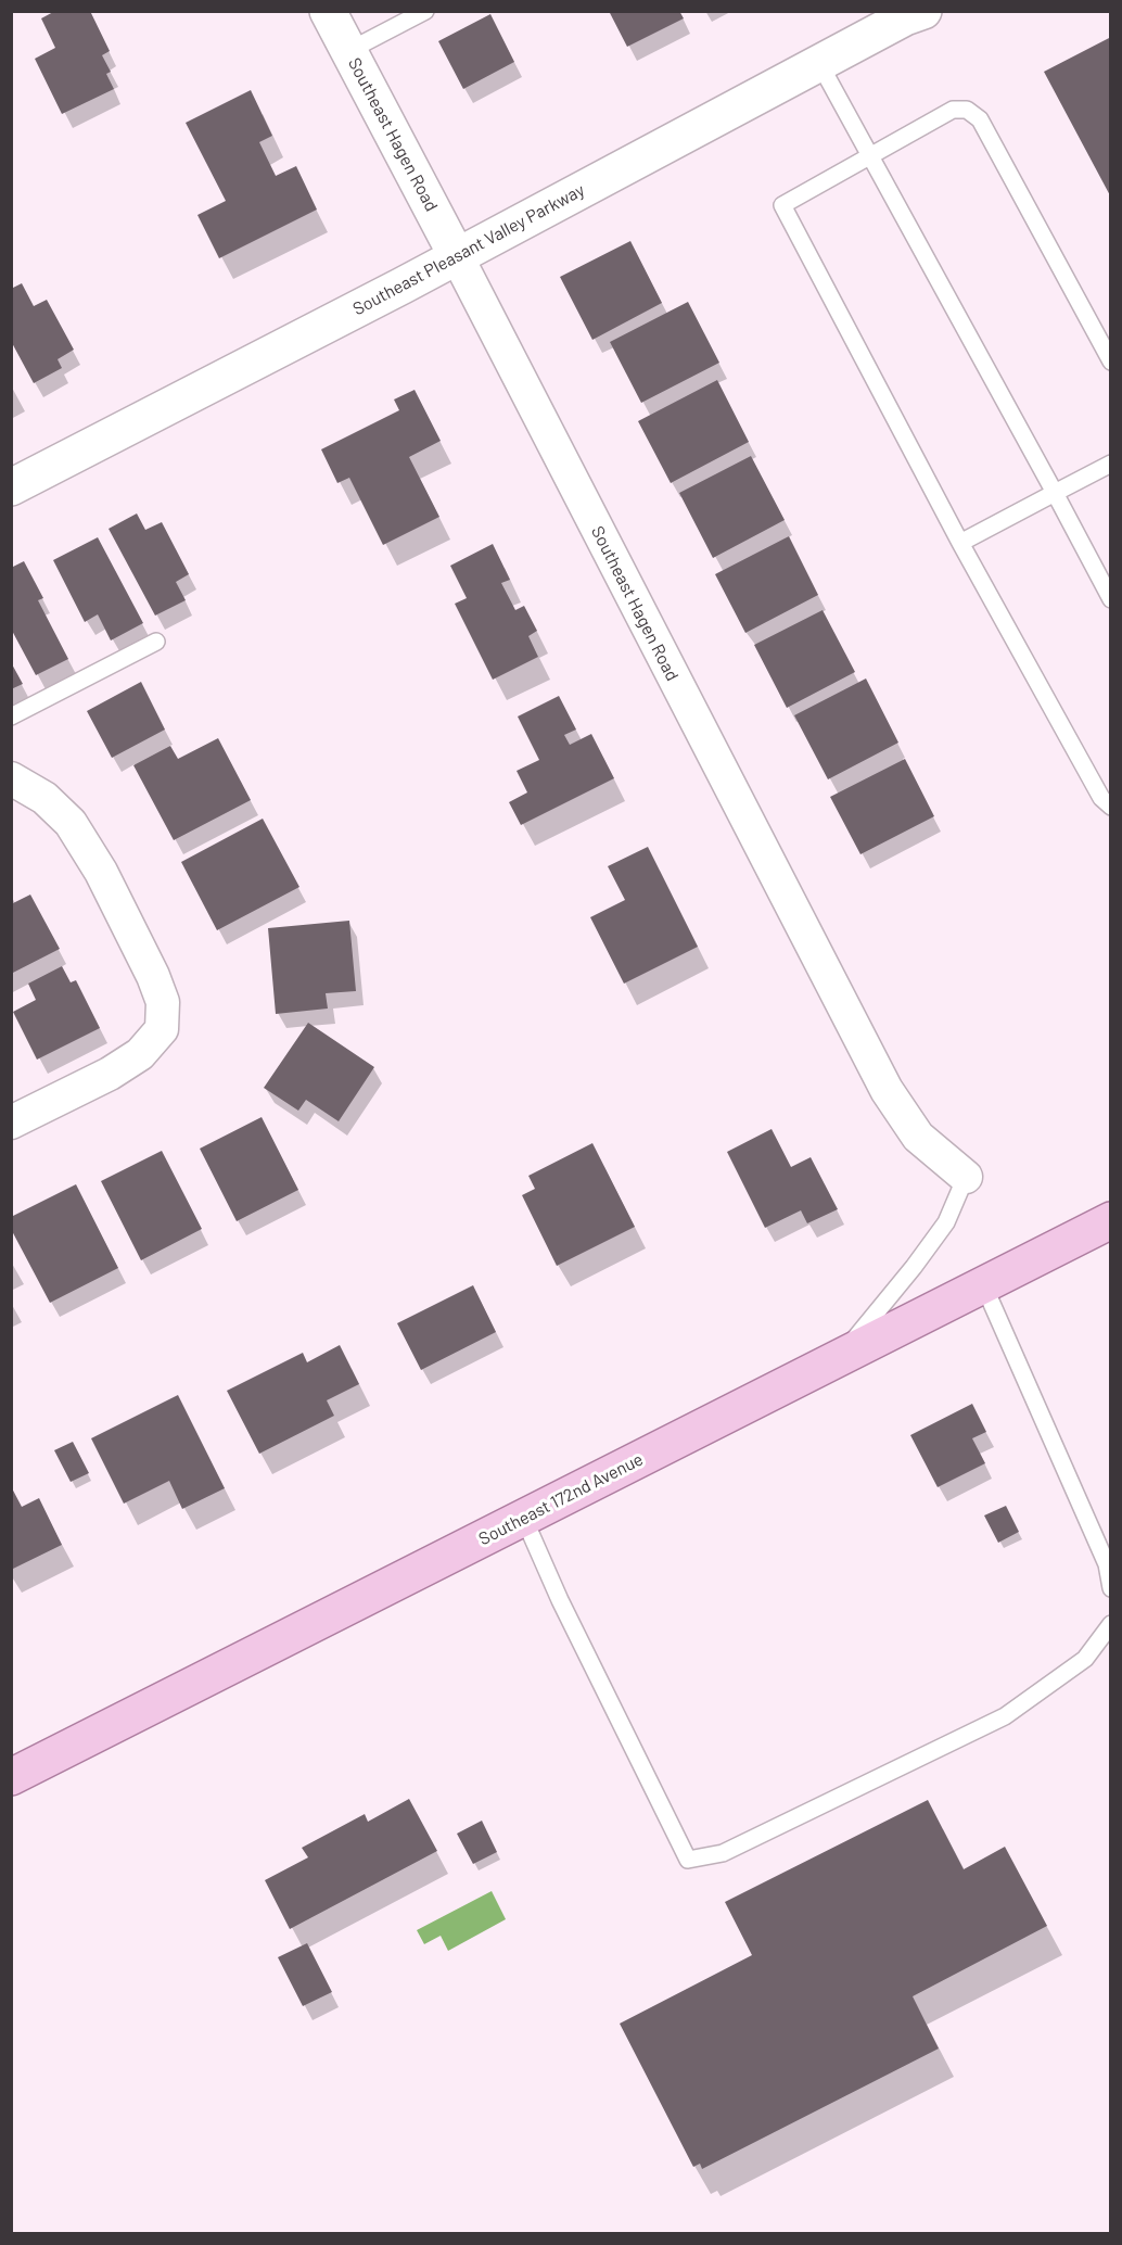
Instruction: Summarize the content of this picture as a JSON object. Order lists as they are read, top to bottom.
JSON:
{
  "streets": {
    "main road": ["Southeast 172nd Avenue"],
    "street": ["Southeast Hagen Road", "Southeast Pleasant Valley Parkway"]
  },
  "crossings": [
    ["Southeast Hagen Road", "Southeast Pleasant Valley Parkway"]
  ]
}
